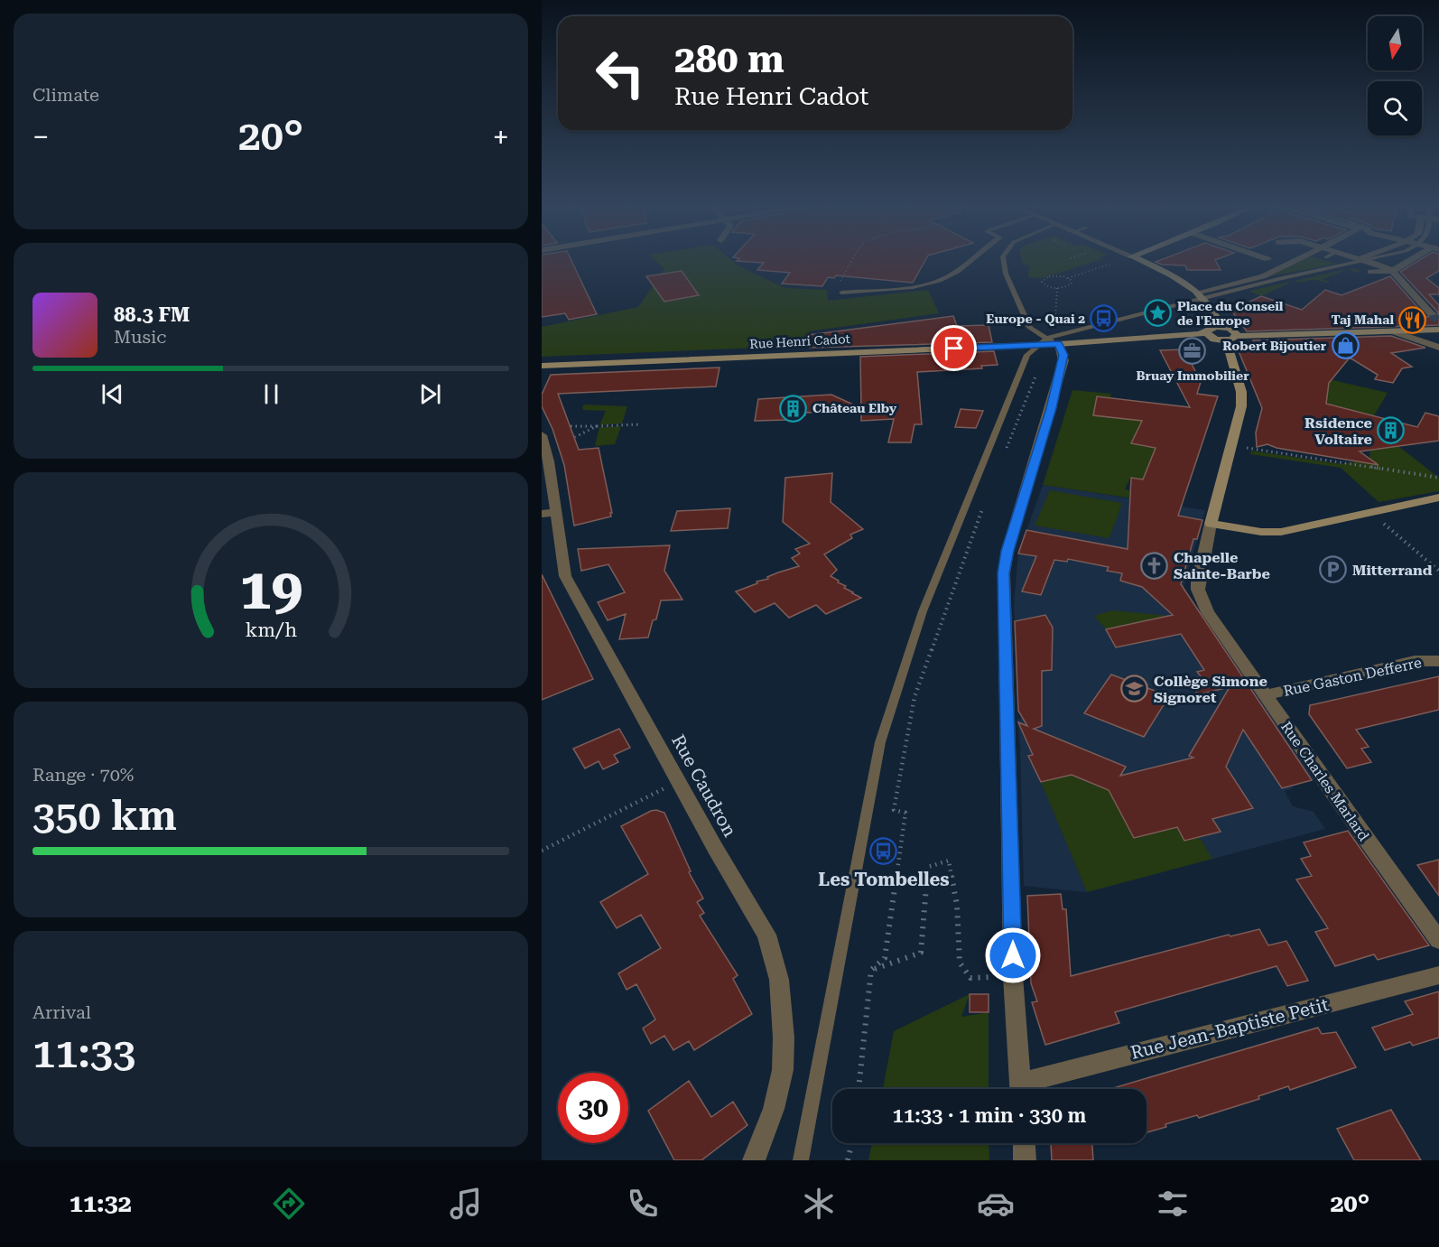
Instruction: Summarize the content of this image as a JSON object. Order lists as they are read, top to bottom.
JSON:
{
  "streets": {
    "main road": ["Rue Henri Cadot", "Rue Charles Marlard"],
    "street": ["Rue Gaston Defferre", "Rue Caudron", "Rue Jean-Baptiste Petit"]
  },
  "crossings": [
    ["Rue Henri Cadot", "Rue Charles Marlard"],
    ["Rue Gaston Defferre", "Rue Charles Marlard"]
  ],
  "places": {
    "place": ["Place du Conseil de l'Europe"],
    "bus stop": ["Europe - Quai 2", "Les Tombelles"],
    "restaurant": ["Taj Mahal"],
    "shop": ["Robert Bijoutier"],
    "office": ["Bruay Immobilier"],
    "building": ["Château Elby", "Rsidence Voltaire"],
    "church": ["Chapelle Sainte-Barbe"],
    "parking": ["Mitterrand"],
    "school or university": ["Collège Simone Signoret"]
  },
  "north": "bottom",
  "page": {
    "tile": [
      "Climate",
      ["Range · 70%", "350 km"],
      ["Arrival", "11:33"]
    ],
    "turn": ["280 m", "Rue Henri Cadot"],
    "heat": ["−", "20°", "+"],
    "song": ["88.3 FM", "Music"],
    "limit": "30",
    "trip": "11:33 · 1 min · 330 m",
    "tabs": ["11:32", "20°"],
    "gauge": ["19", "km/h"]
  }
}
